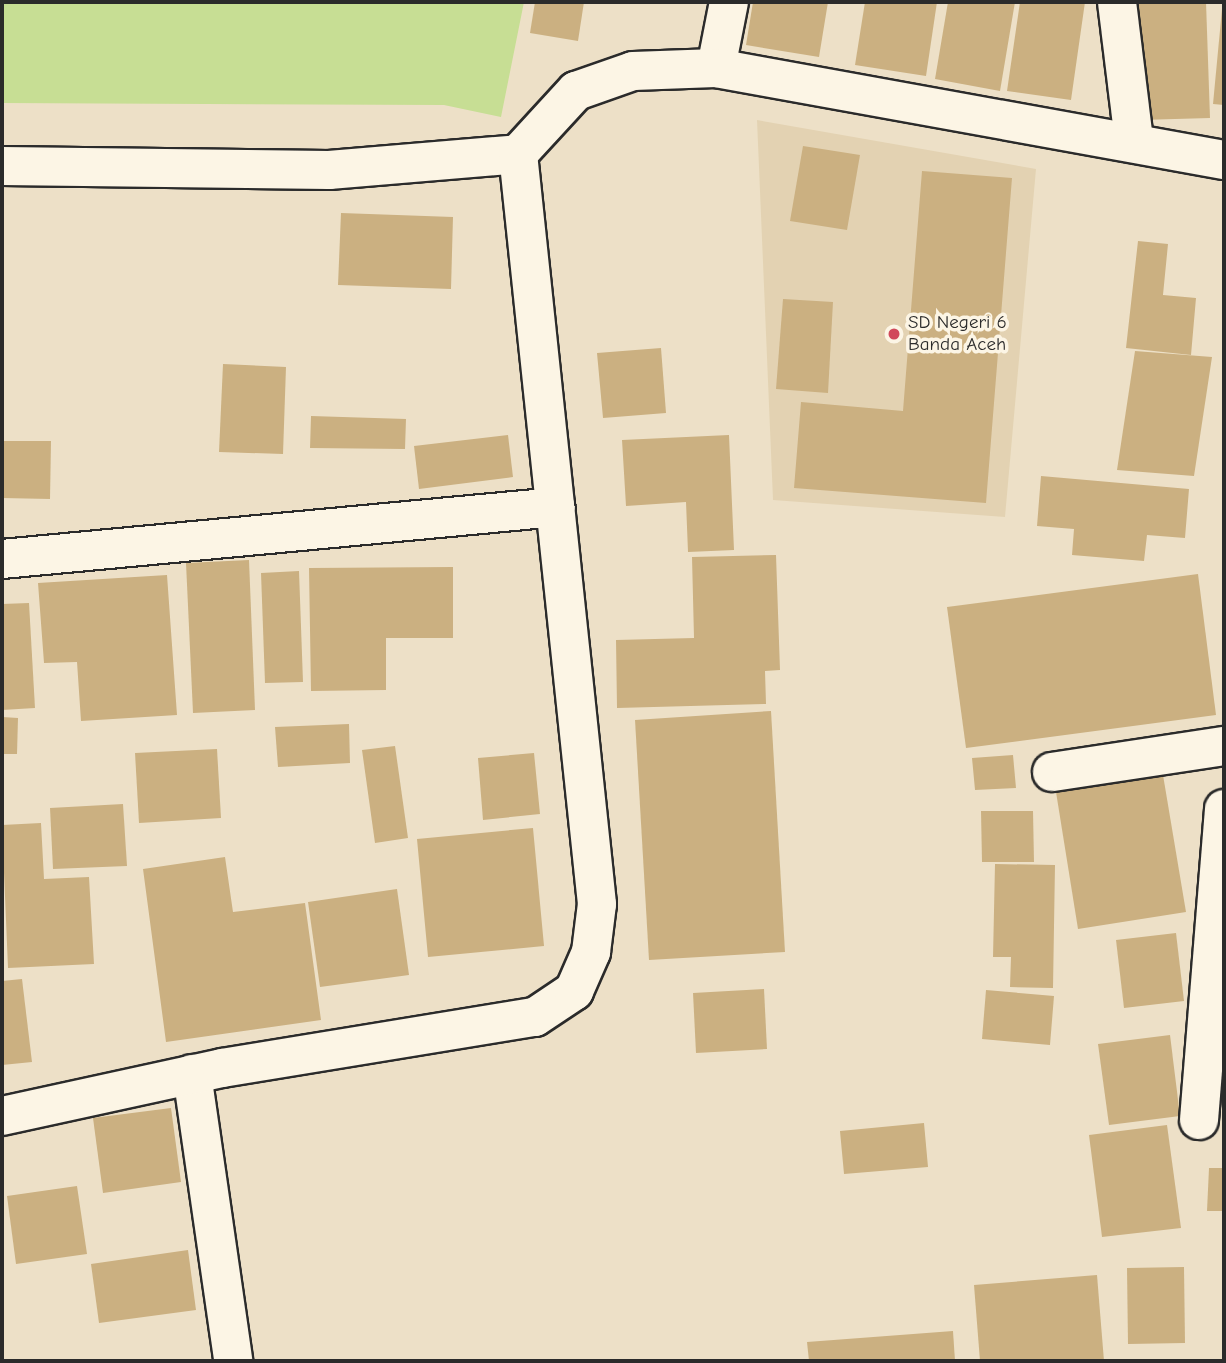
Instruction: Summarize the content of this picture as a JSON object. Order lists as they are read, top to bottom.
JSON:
{
  "places": ["SD Negeri 6 Banda Aceh"]
}
